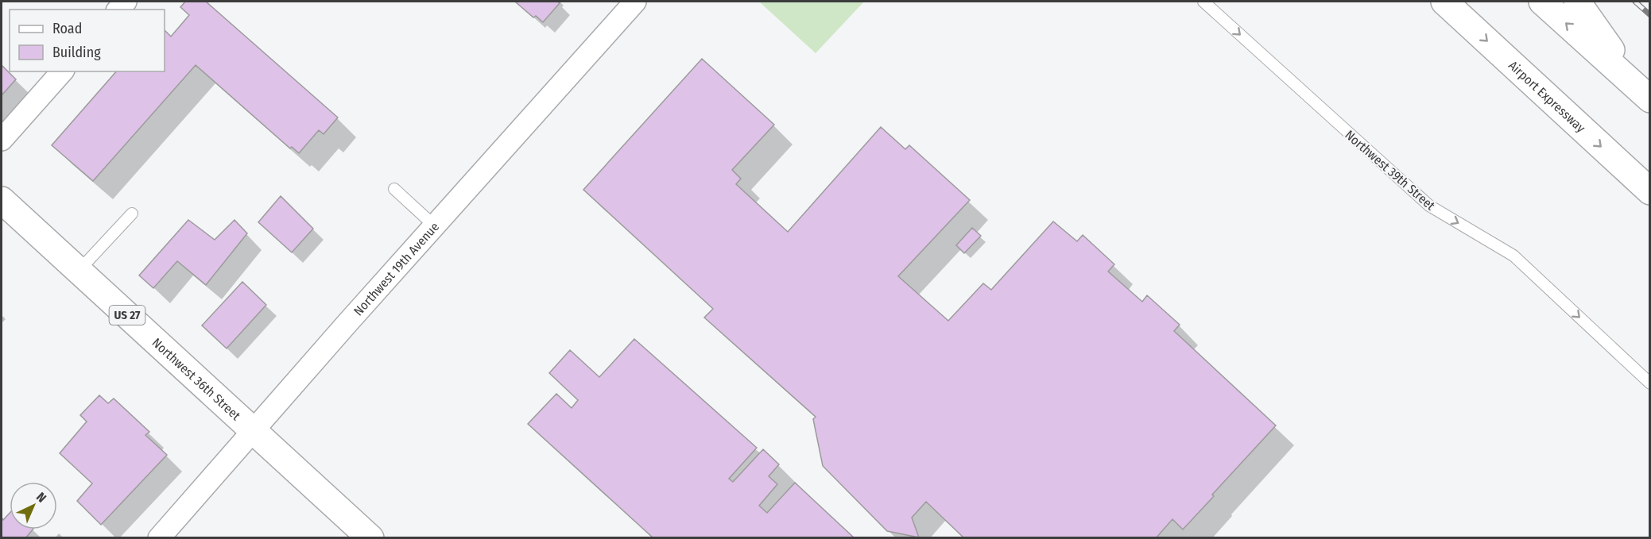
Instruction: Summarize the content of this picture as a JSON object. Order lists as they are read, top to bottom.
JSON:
{
  "streets": {
    "main road": ["Airport Expressway", "US 27", "Northwest 36th Street"],
    "street": ["Northwest 19th Avenue"],
    "lane": ["Northwest 39th Street"]
  },
  "crossings": [
    ["Northwest 19th Avenue", "Northwest 36th Street"]
  ],
  "one_way": ["Northwest 39th Street"],
  "legend": ["Road", "Building"],
  "north": "top right"
}
